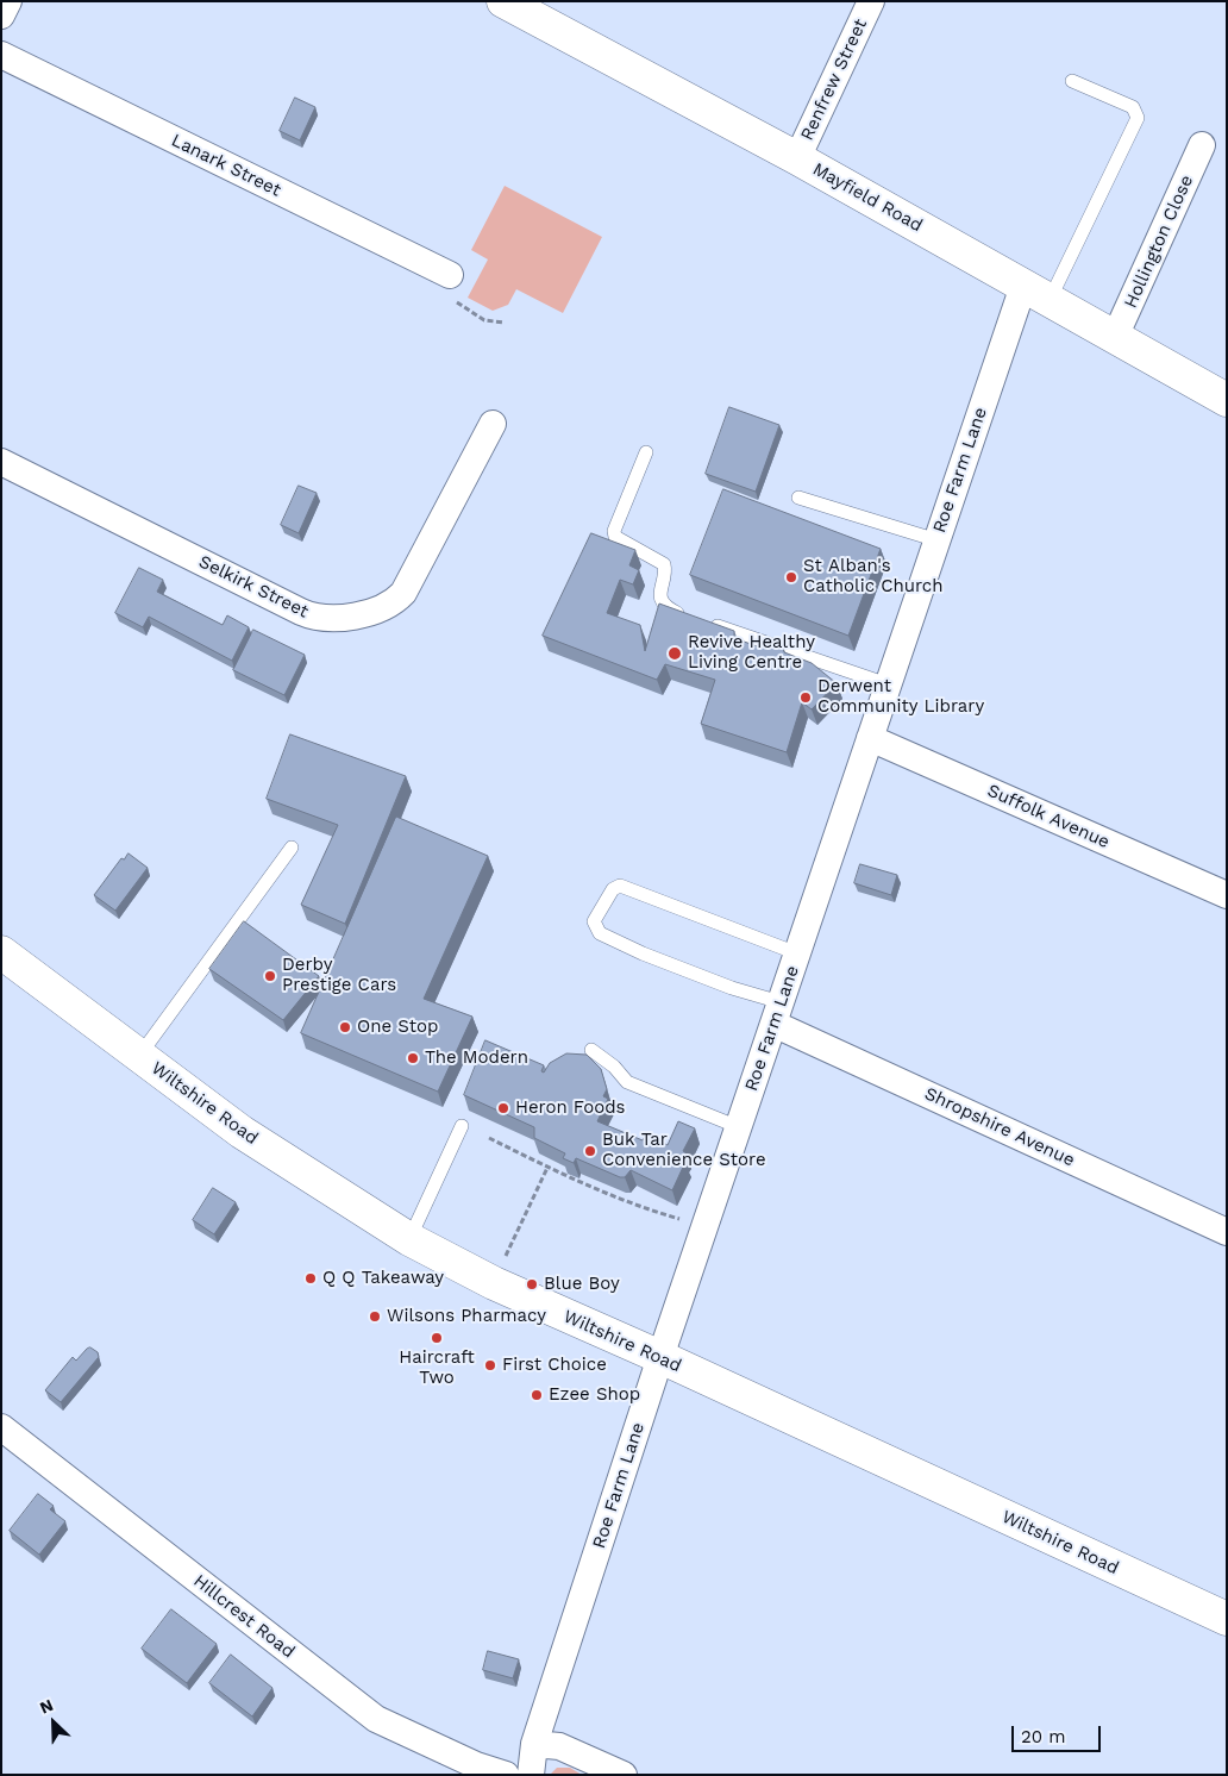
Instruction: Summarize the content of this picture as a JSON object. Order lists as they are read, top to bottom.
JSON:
{
  "streets": {
    "street": [
      "Renfrew Street",
      "Lanark Street",
      "Mayfield Road",
      "Hollington Close",
      "Roe Farm Lane",
      "Selkirk Street",
      "Suffolk Avenue",
      "Wiltshire Road",
      "Shropshire Avenue",
      "Hillcrest Road"
    ]
  },
  "crossings": [
    ["Renfrew Street", "Mayfield Road"],
    ["Mayfield Road", "Hollington Close"],
    ["Mayfield Road", "Roe Farm Lane"],
    ["Roe Farm Lane", "Suffolk Avenue"],
    ["Roe Farm Lane", "Wiltshire Road"],
    ["Roe Farm Lane", "Shropshire Avenue"]
  ],
  "places": [
    "St Alban's Catholic Church",
    "Revive Healthy Living Centre",
    "Derwent Community Library",
    "Derby Prestige Cars",
    "One Stop",
    "The Modern",
    "Heron Foods",
    "Buk Tar Convenience Store",
    "Q Q Takeaway",
    "Blue Boy",
    "Wilsons Pharmacy",
    "Haircraft Two",
    "First Choice",
    "Ezee Shop"
  ],
  "scale_bar": "20 m",
  "north": "top left"
}
